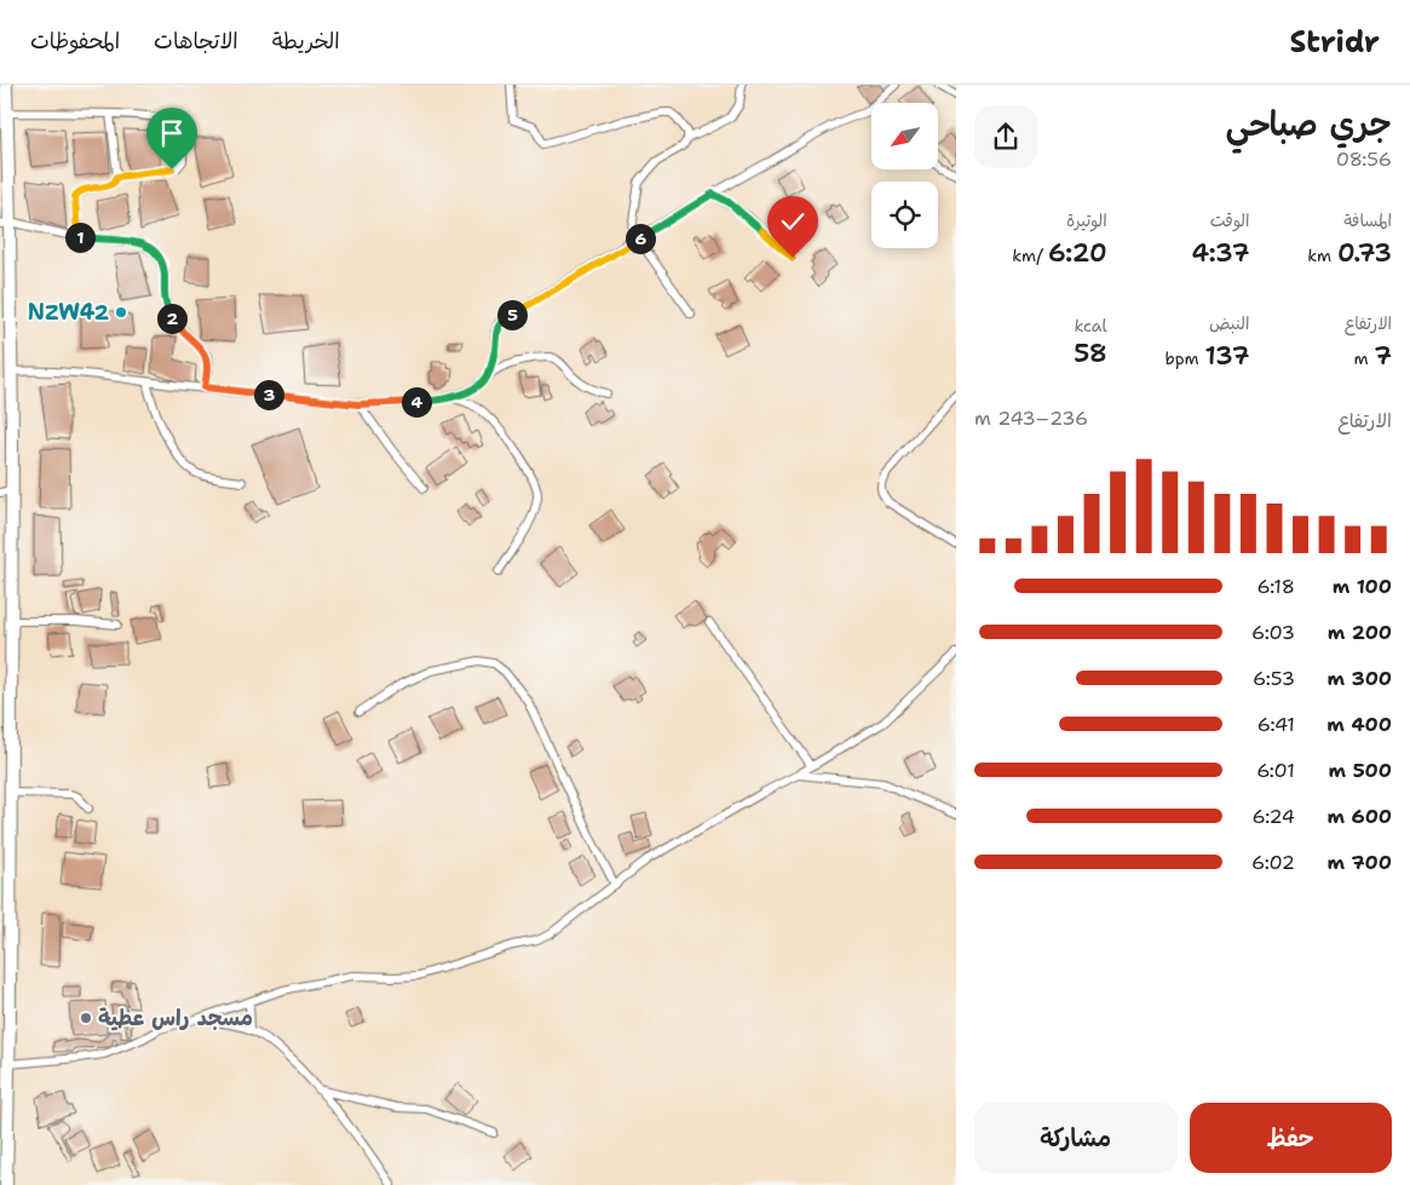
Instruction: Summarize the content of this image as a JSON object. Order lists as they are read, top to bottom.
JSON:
{
  "places": ["NZW42", "مسجد راس عطية"],
  "north": "bottom left",
  "page": {
    "header": "Stridr",
    "nav": ["الخريطة", "الاتجاهات", "المحفوظات"],
    "heading": ["جري صباحي", "08:56"],
    "stats": [
      ["المسافة", "0.73 km"],
      ["الوقت", "4:37"],
      ["الوتيرة", "6:20 /km"],
      ["الارتفاع", "7 m"],
      ["النبض", "137 bpm"],
      ["kcal", "58"]
    ],
    "pins": [
      "1",
      "6",
      "5",
      "2",
      "3",
      "4"
    ],
    "chart": ["الارتفاع", "236–243 m"],
    "list": [
      {
        "name": "100 m",
        "note": "6:18"
      },
      {
        "name": "200 m",
        "note": "6:03"
      },
      {
        "name": "300 m",
        "note": "6:53"
      },
      {
        "name": "400 m",
        "note": "6:41"
      },
      {
        "name": "500 m",
        "note": "6:01"
      },
      {
        "name": "600 m",
        "note": "6:24"
      },
      {
        "name": "700 m",
        "note": "6:02"
      }
    ],
    "buttons": ["حفظ", "مشاركة"]
  }
}
